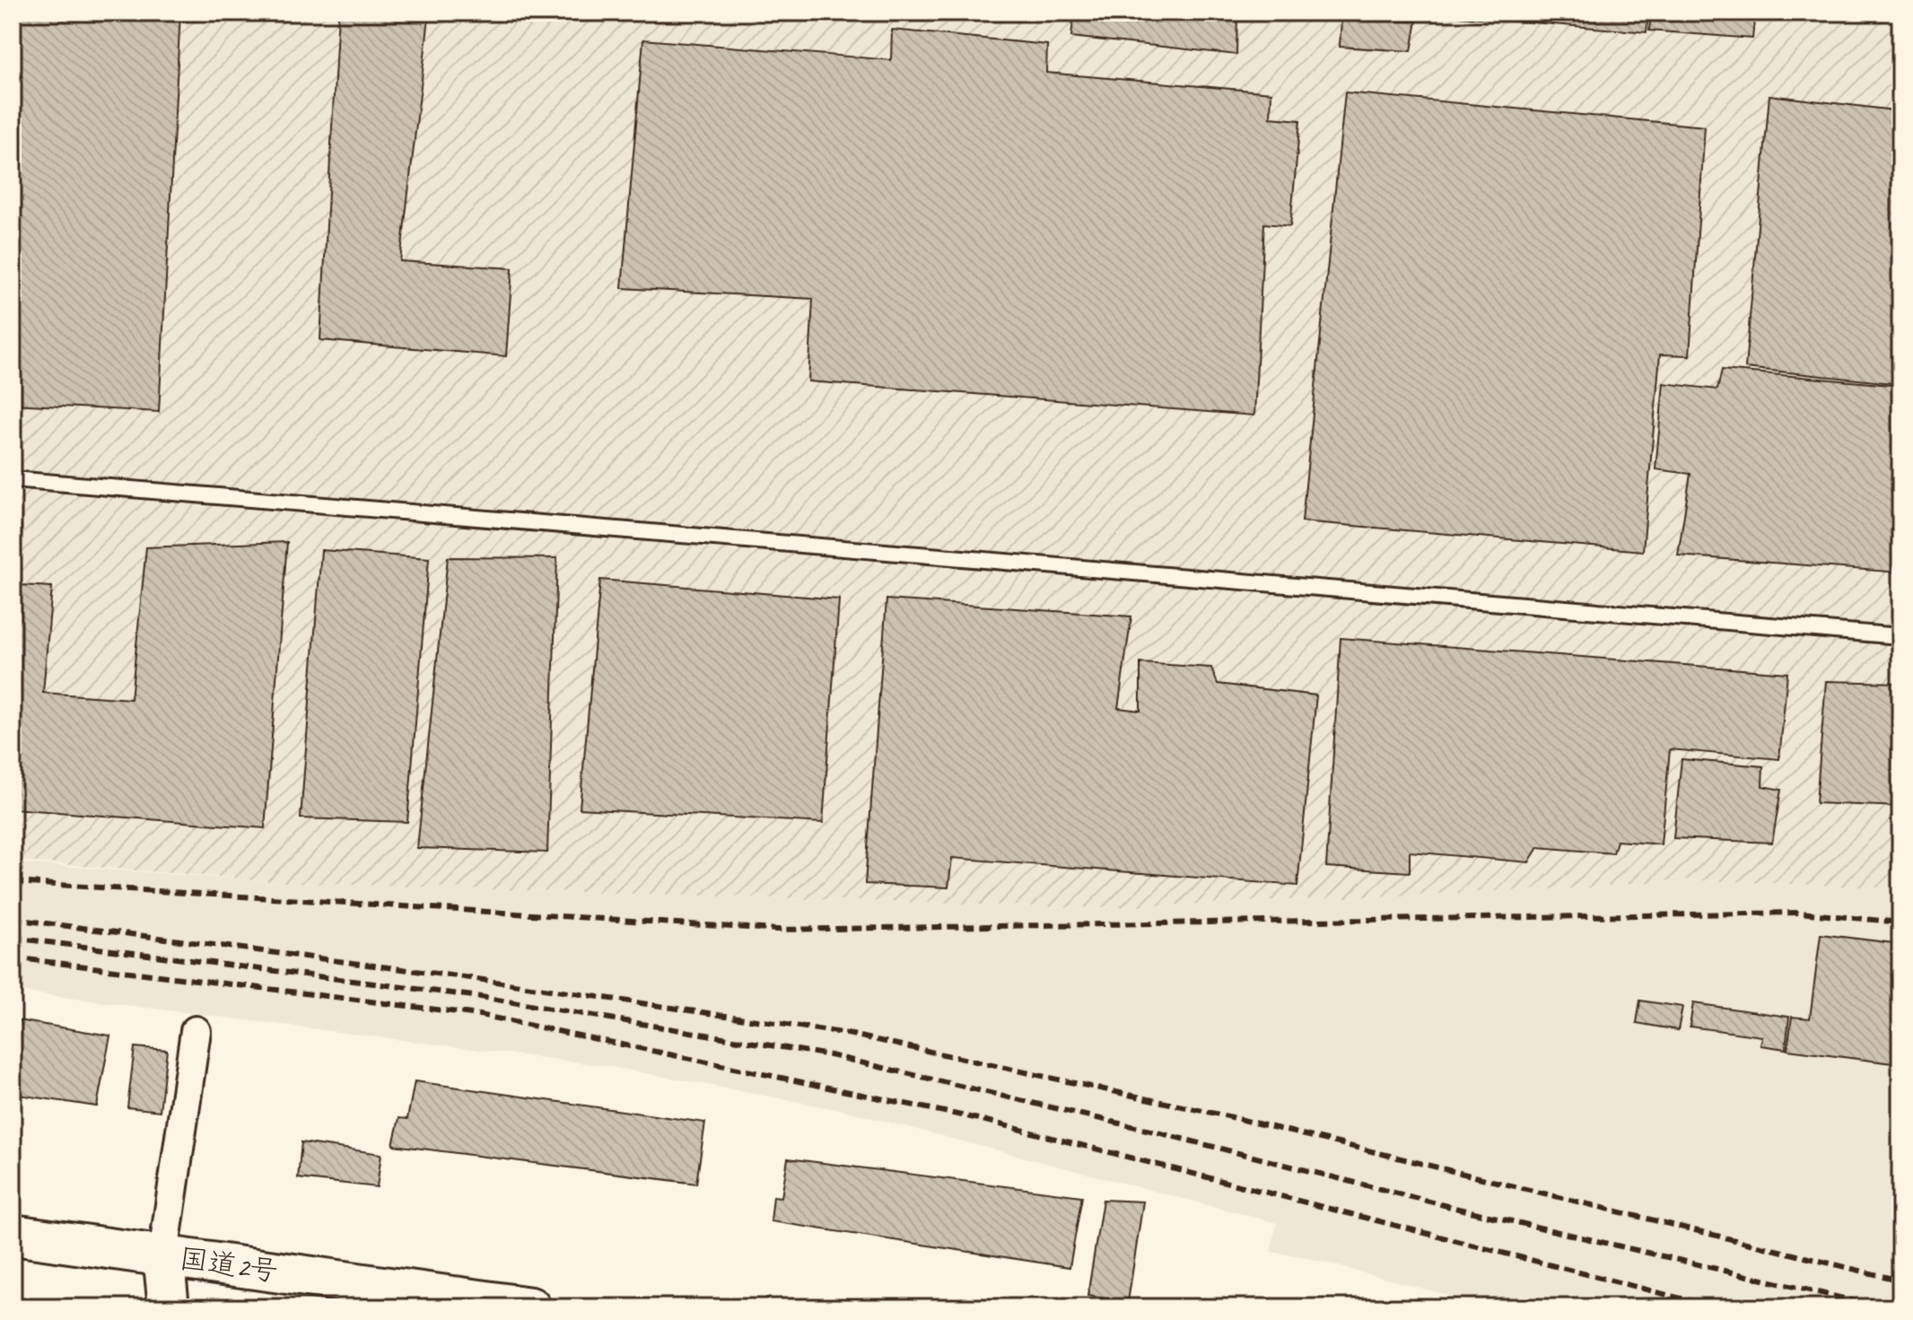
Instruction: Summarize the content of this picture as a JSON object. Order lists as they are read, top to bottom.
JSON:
{
  "streets": {
    "main road": ["国道2号"]
  }
}
